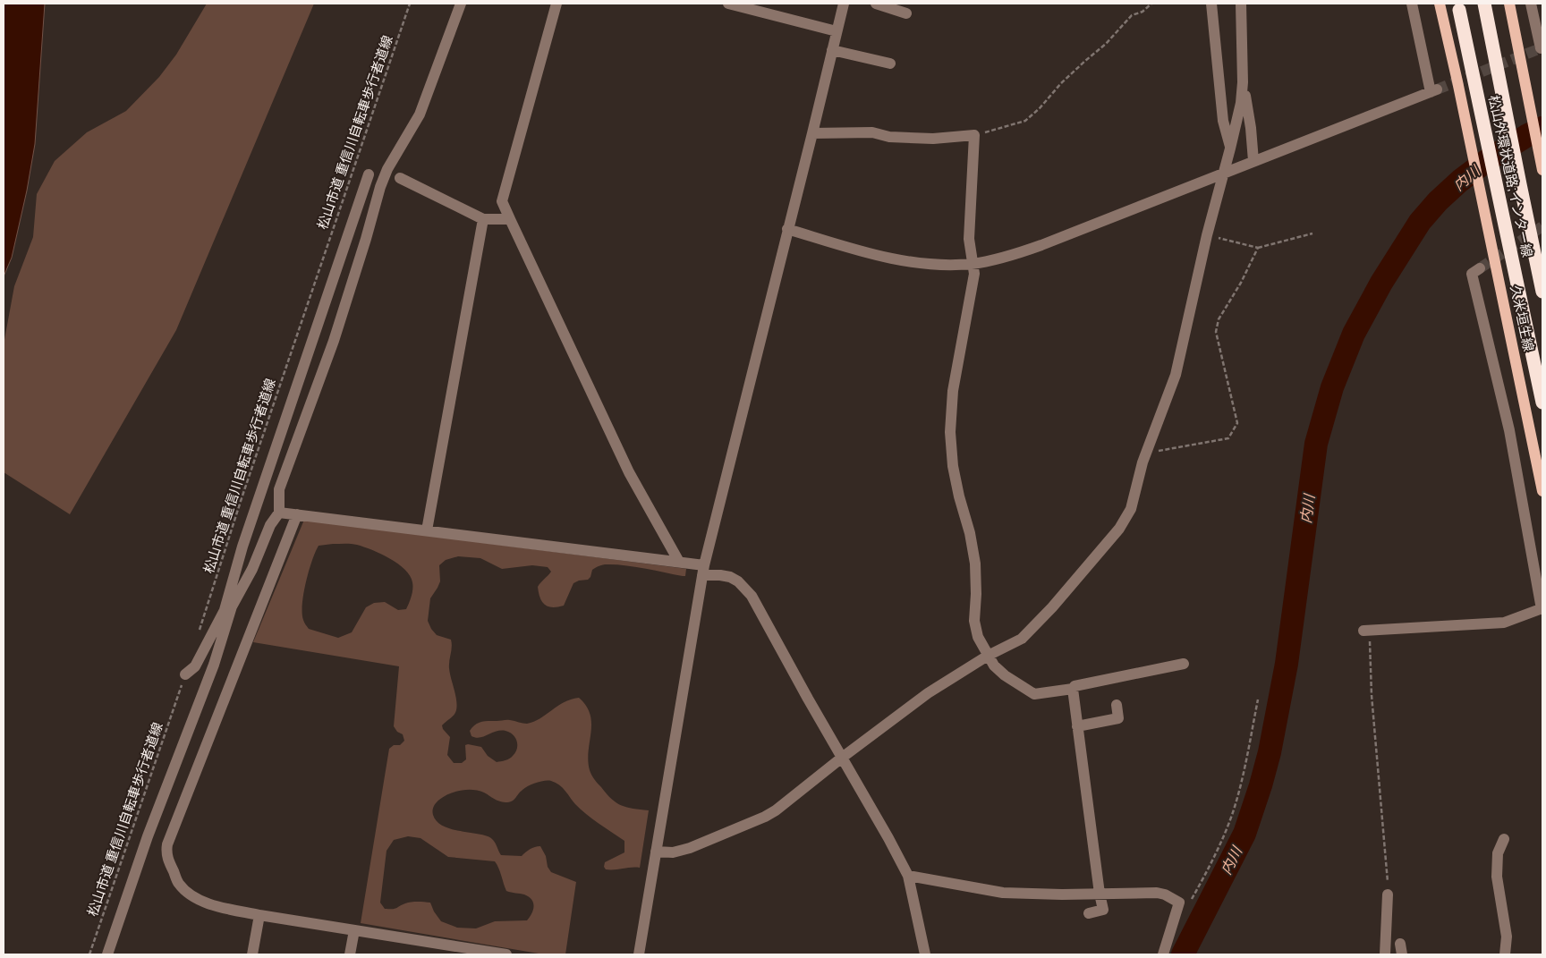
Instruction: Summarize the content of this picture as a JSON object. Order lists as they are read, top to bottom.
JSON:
{
  "streets": {
    "highway": ["松山外環状道路;インター線"],
    "main road": ["久米垣生線"],
    "path": ["松山市道 重信川自転車歩行者道線"]
  },
  "water": ["内川"]
}
